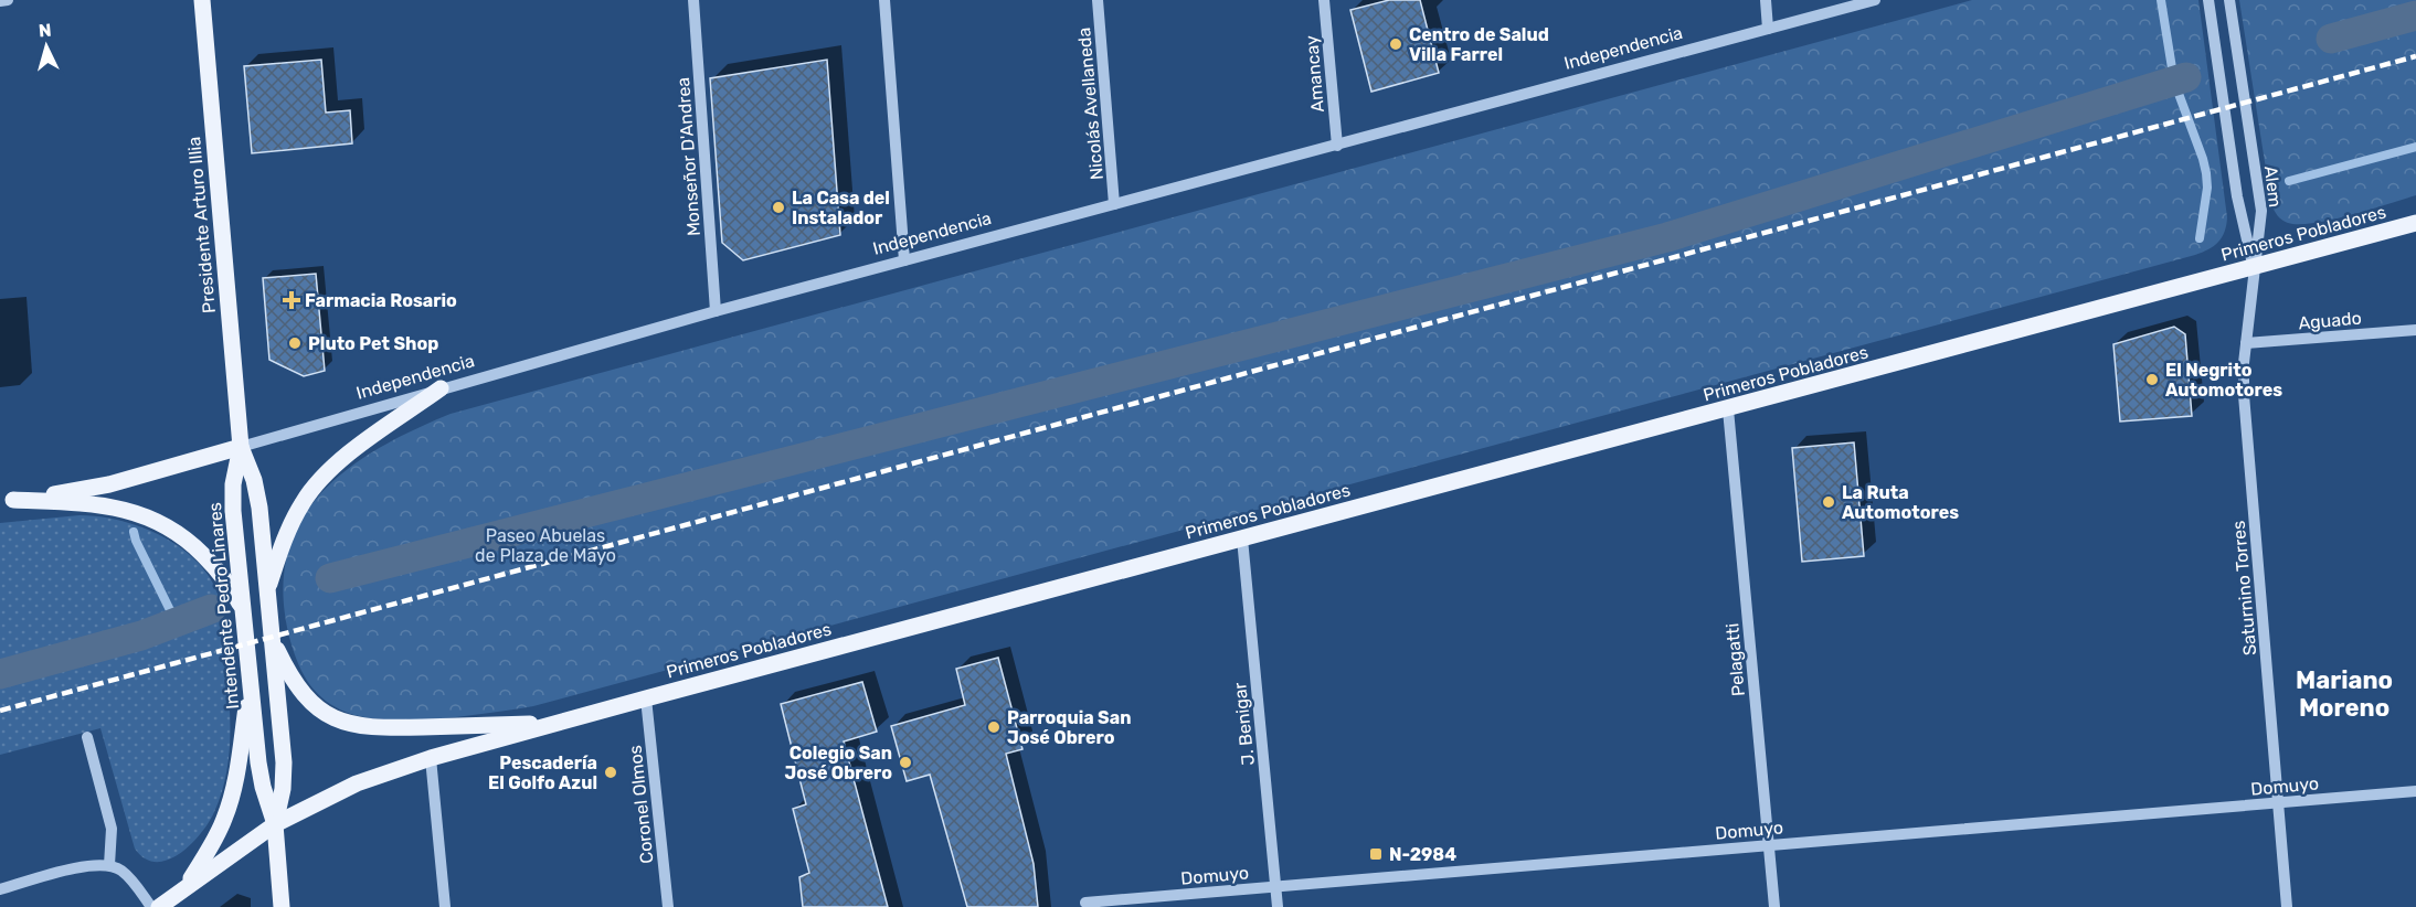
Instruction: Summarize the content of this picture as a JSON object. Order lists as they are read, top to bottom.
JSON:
{
  "streets": {
    "main road": [
      "Independencia",
      "Presidente Arturo Illia",
      "Primeros Pobladores",
      "Intendente Pedro Linares"
    ],
    "street": [
      "Amancay",
      "Nicolás Avellaneda",
      "Monseñor D'Andrea",
      "Alem",
      "Aguado",
      "Saturnino Torres",
      "Pelagatti",
      "J. Benigar",
      "Domuyo",
      "Coronel Olmos"
    ]
  },
  "crossings": [
    ["Independencia", "Amancay"],
    ["Independencia", "Nicolás Avellaneda"],
    ["Independencia", "Monseñor D'Andrea"],
    ["Independencia", "Presidente Arturo Illia"],
    ["Independencia", "Intendente Pedro Linares"],
    ["Alem", "Primeros Pobladores"],
    ["Alem", "Saturnino Torres"],
    ["Presidente Arturo Illia", "Intendente Pedro Linares"],
    ["Primeros Pobladores", "Saturnino Torres"],
    ["Primeros Pobladores", "Intendente Pedro Linares"],
    ["Primeros Pobladores", "Pelagatti"],
    ["Primeros Pobladores", "J. Benigar"],
    ["Primeros Pobladores", "Coronel Olmos"],
    ["Aguado", "Saturnino Torres"],
    ["Saturnino Torres", "Domuyo"],
    ["Pelagatti", "Domuyo"],
    ["J. Benigar", "Domuyo"]
  ],
  "districts": ["Mariano Moreno"],
  "parks": ["Paseo Abuelas de Plaza de Mayo"],
  "places": {
    "other": [
      "Centro de Salud Villa Farrel",
      "La Casa del Instalador",
      "Pluto Pet Shop",
      "El Negrito Automotores",
      "La Ruta Automotores",
      "Parroquia San José Obrero",
      "Colegio San José Obrero",
      "Pescadería El Golfo Azul"
    ],
    "health": ["Farmacia Rosario"],
    "transit": ["N-2984"]
  },
  "north": "top"
}
